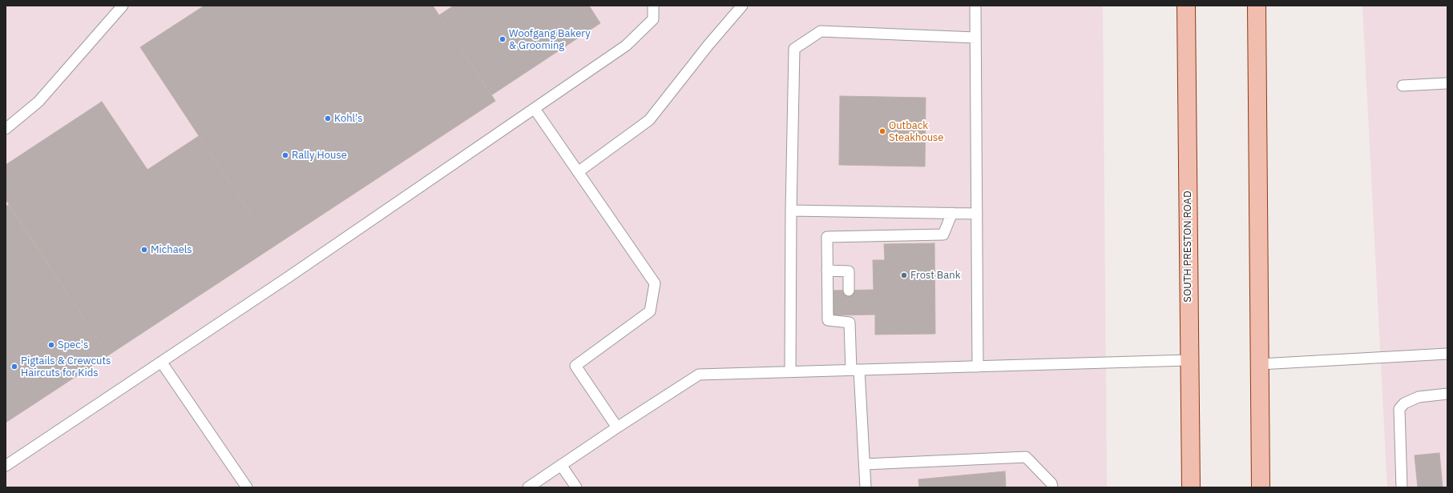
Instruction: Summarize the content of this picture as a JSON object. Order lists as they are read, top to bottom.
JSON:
{
  "streets": {
    "main road": ["SOUTH PRESTON ROAD"]
  },
  "places": [
    "Woofgang Bakery & Grooming",
    "Kohl's",
    "Outback Steakhouse",
    "Rally House",
    "Michaels",
    "Frost Bank",
    "Spec's",
    "Pigtails & Crewcuts Haircuts for Kids"
  ]
}
